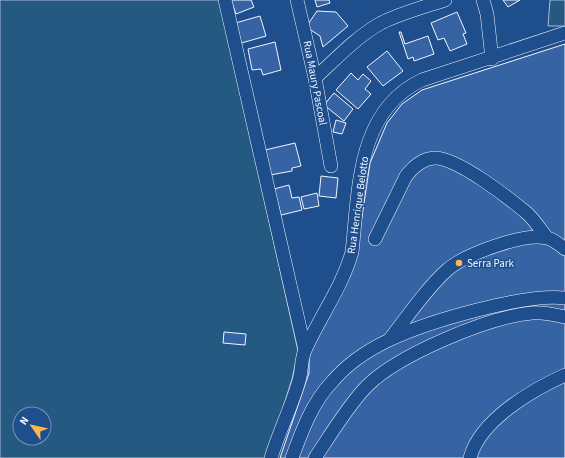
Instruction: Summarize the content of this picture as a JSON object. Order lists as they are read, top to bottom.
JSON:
{
  "streets": {
    "street": ["Rua Maury Pascoal", "Rua Henrique Belotto"]
  },
  "places": ["Serra Park"],
  "north": "top left"
}
